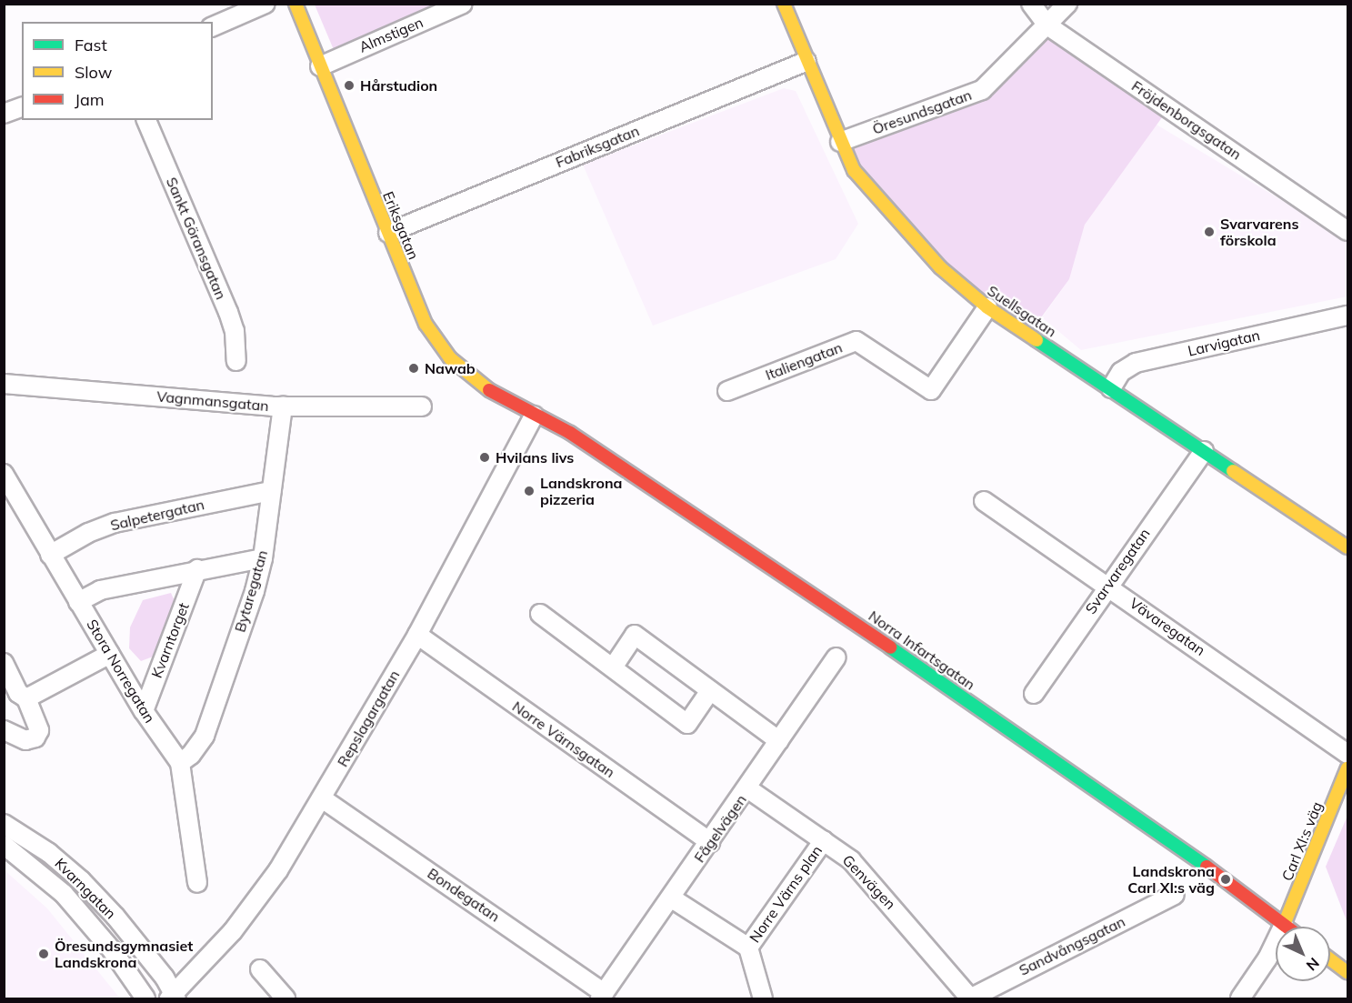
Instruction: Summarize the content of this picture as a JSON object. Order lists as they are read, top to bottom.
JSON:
{
  "streets": {
    "street": [
      "Almstigen",
      "Öresundsgatan",
      "Fröjdenborgsgatan",
      "Fabriksgatan",
      "Eriksgatan",
      "Sankt Göransgatan",
      "Suellsgatan",
      "Larvigatan",
      "Italiengatan",
      "Vagnmansgatan",
      "Salpetergatan",
      "Svarvaregatan",
      "Bytaregatan",
      "Vävaregatan",
      "Kvarntorget",
      "Norra Infartsgatan",
      "Stora Norregatan",
      "Repslagargatan",
      "Norre Värnsgatan",
      "Fågelvägen",
      "Carl XI:s väg",
      "Genvägen",
      "Kvarngatan",
      "Norre Värns plan",
      "Bondegatan",
      "Sandvångsgatan"
    ]
  },
  "crossings": [
    ["Almstigen", "Eriksgatan"],
    ["Öresundsgatan", "Fröjdenborgsgatan"],
    ["Öresundsgatan", "Suellsgatan"],
    ["Fabriksgatan", "Eriksgatan"],
    ["Fabriksgatan", "Suellsgatan"],
    ["Eriksgatan", "Norra Infartsgatan"],
    ["Eriksgatan", "Repslagargatan"],
    ["Suellsgatan", "Larvigatan"],
    ["Suellsgatan", "Italiengatan"],
    ["Suellsgatan", "Svarvaregatan"],
    ["Vagnmansgatan", "Bytaregatan"],
    ["Salpetergatan", "Bytaregatan"],
    ["Salpetergatan", "Stora Norregatan"],
    ["Svarvaregatan", "Vävaregatan"],
    ["Bytaregatan", "Stora Norregatan"],
    ["Kvarntorget", "Stora Norregatan"],
    ["Norra Infartsgatan", "Repslagargatan"],
    ["Norra Infartsgatan", "Carl XI:s väg"],
    ["Repslagargatan", "Norre Värnsgatan"],
    ["Repslagargatan", "Kvarngatan"],
    ["Repslagargatan", "Bondegatan"],
    ["Norre Värnsgatan", "Fågelvägen"],
    ["Fågelvägen", "Genvägen"],
    ["Fågelvägen", "Bondegatan"],
    ["Genvägen", "Norre Värns plan"],
    ["Genvägen", "Sandvångsgatan"]
  ],
  "places": [
    "Hårstudion",
    "Svarvarens förskola",
    "Nawab",
    "Hvilans livs",
    "Landskrona pizzeria",
    "Landskrona Carl XI:s väg",
    "Öresundsgymnasiet Landskrona"
  ],
  "legend": ["Fast", "Slow", "Jam"],
  "north": "bottom right"
}
